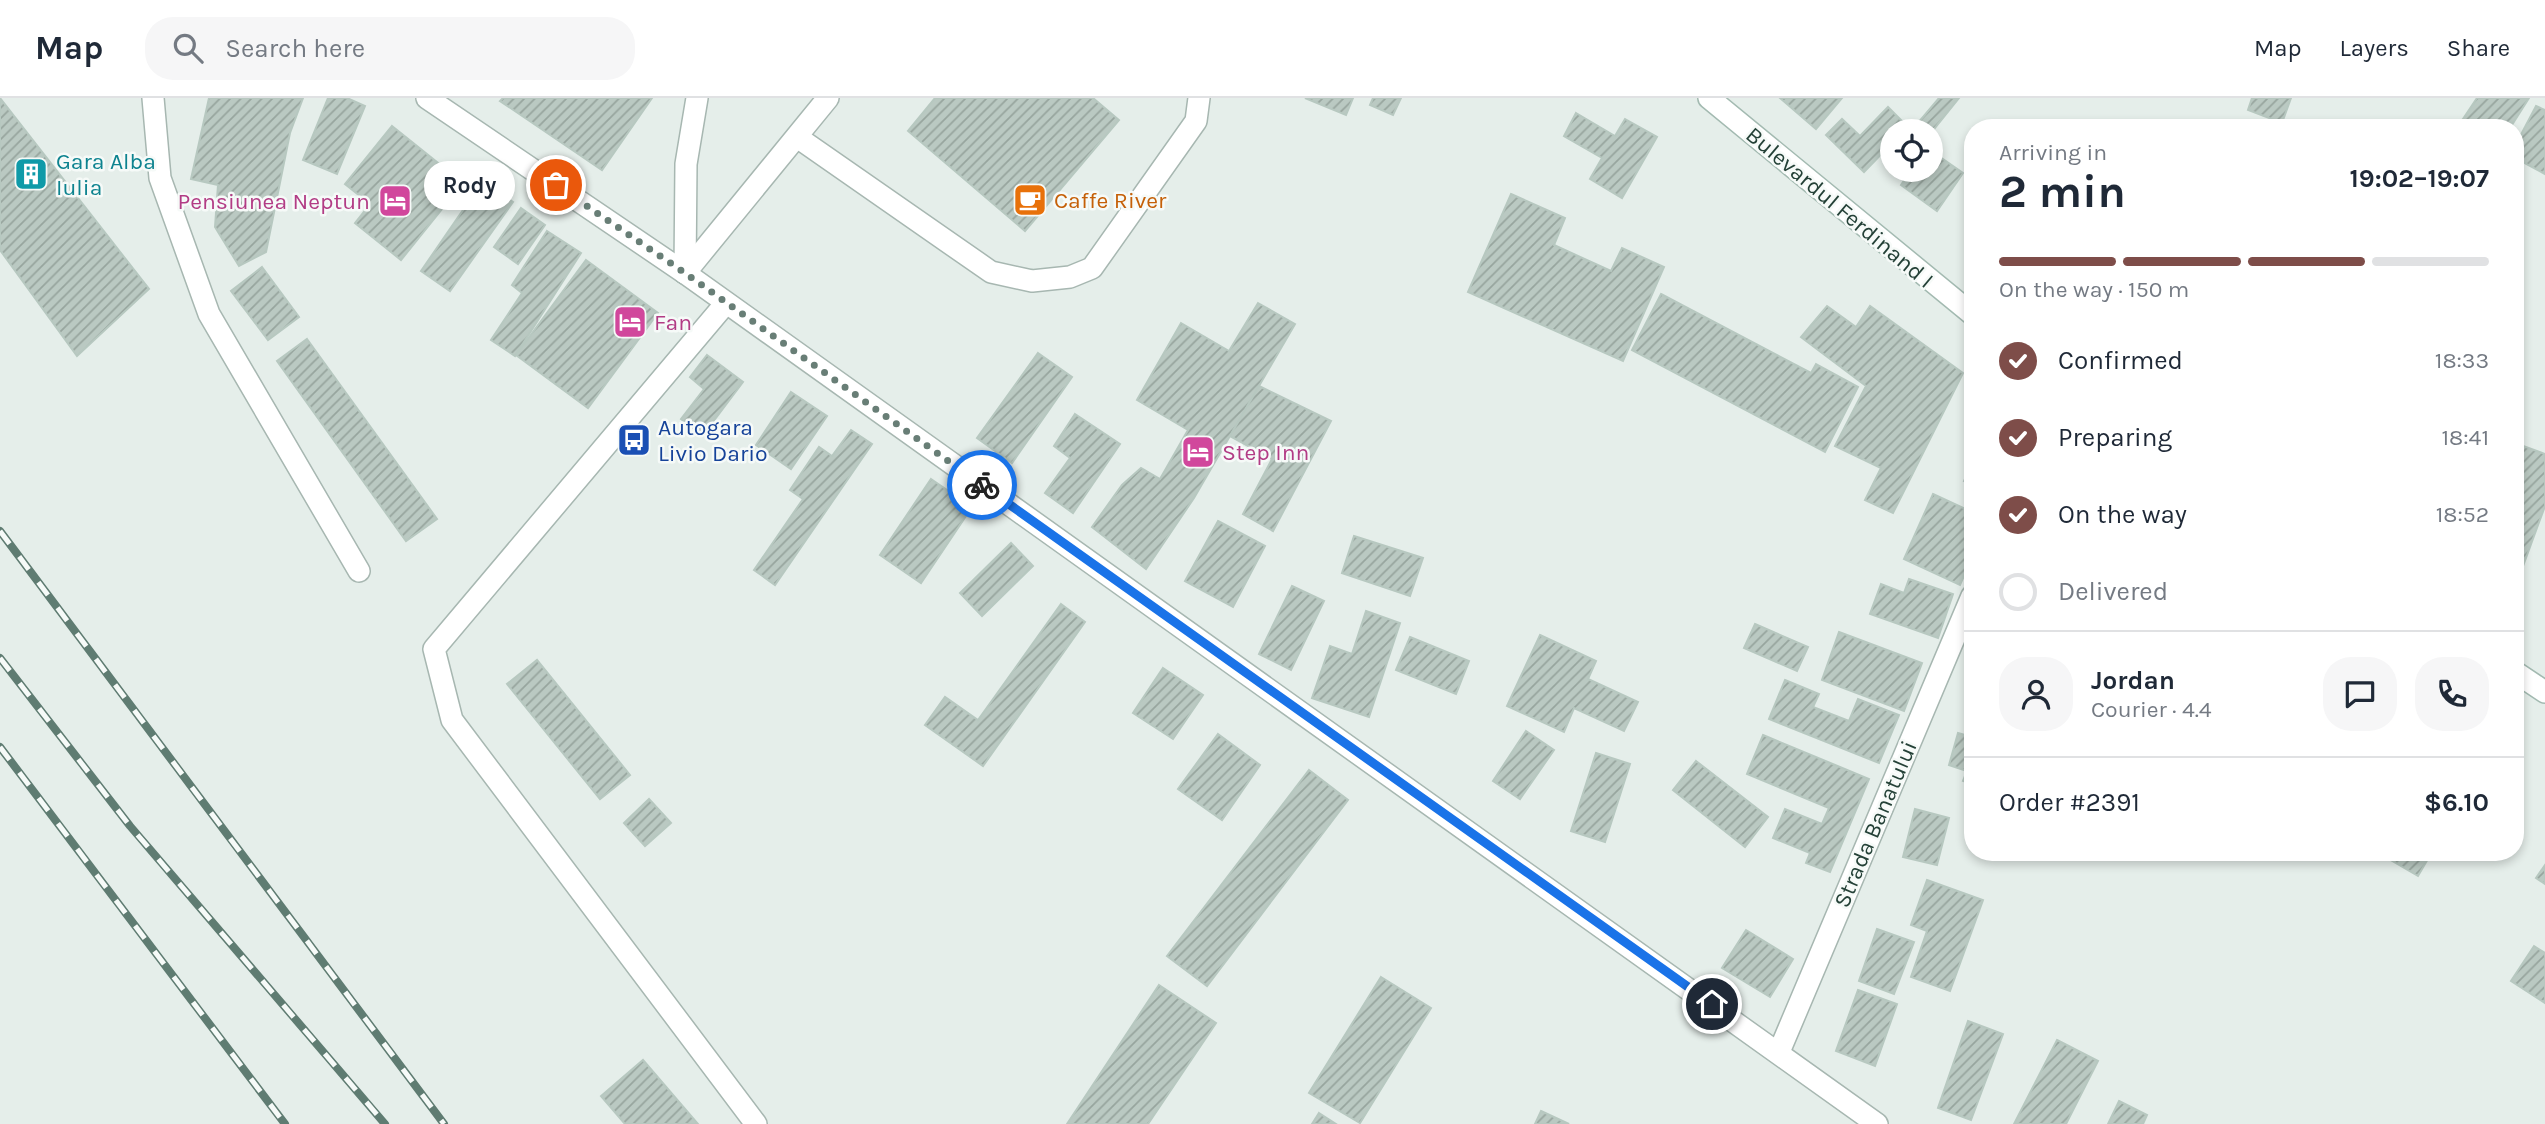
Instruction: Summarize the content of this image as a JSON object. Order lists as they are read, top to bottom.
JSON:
{
  "streets": {
    "street": ["Bulevardul Ferdinand I", "Strada Banatului"]
  },
  "places": {
    "building": ["Gara Alba Iulia"],
    "other": ["Rody"],
    "cafe": ["Caffe River"],
    "hotel": ["Pensiunea Neptun", "Fan", "Step Inn"],
    "bus stop": ["Autogara Livio Dario"]
  },
  "page": {
    "header": "Map",
    "search": "Search here",
    "nav": ["Map", "Layers", "Share"],
    "heading": ["2 min", "Arriving in", "19:02–19:07"],
    "panel": [
      "Jordan",
      "Courier · 4.4",
      "Order #2391",
      "$6.10"
    ],
    "bubble": "Rody",
    "bar": "On the way · 150 m",
    "list": [
      ["Confirmed", "18:33"],
      ["Preparing", "18:41"],
      ["On the way", "18:52"],
      "Delivered"
    ]
  }
}
